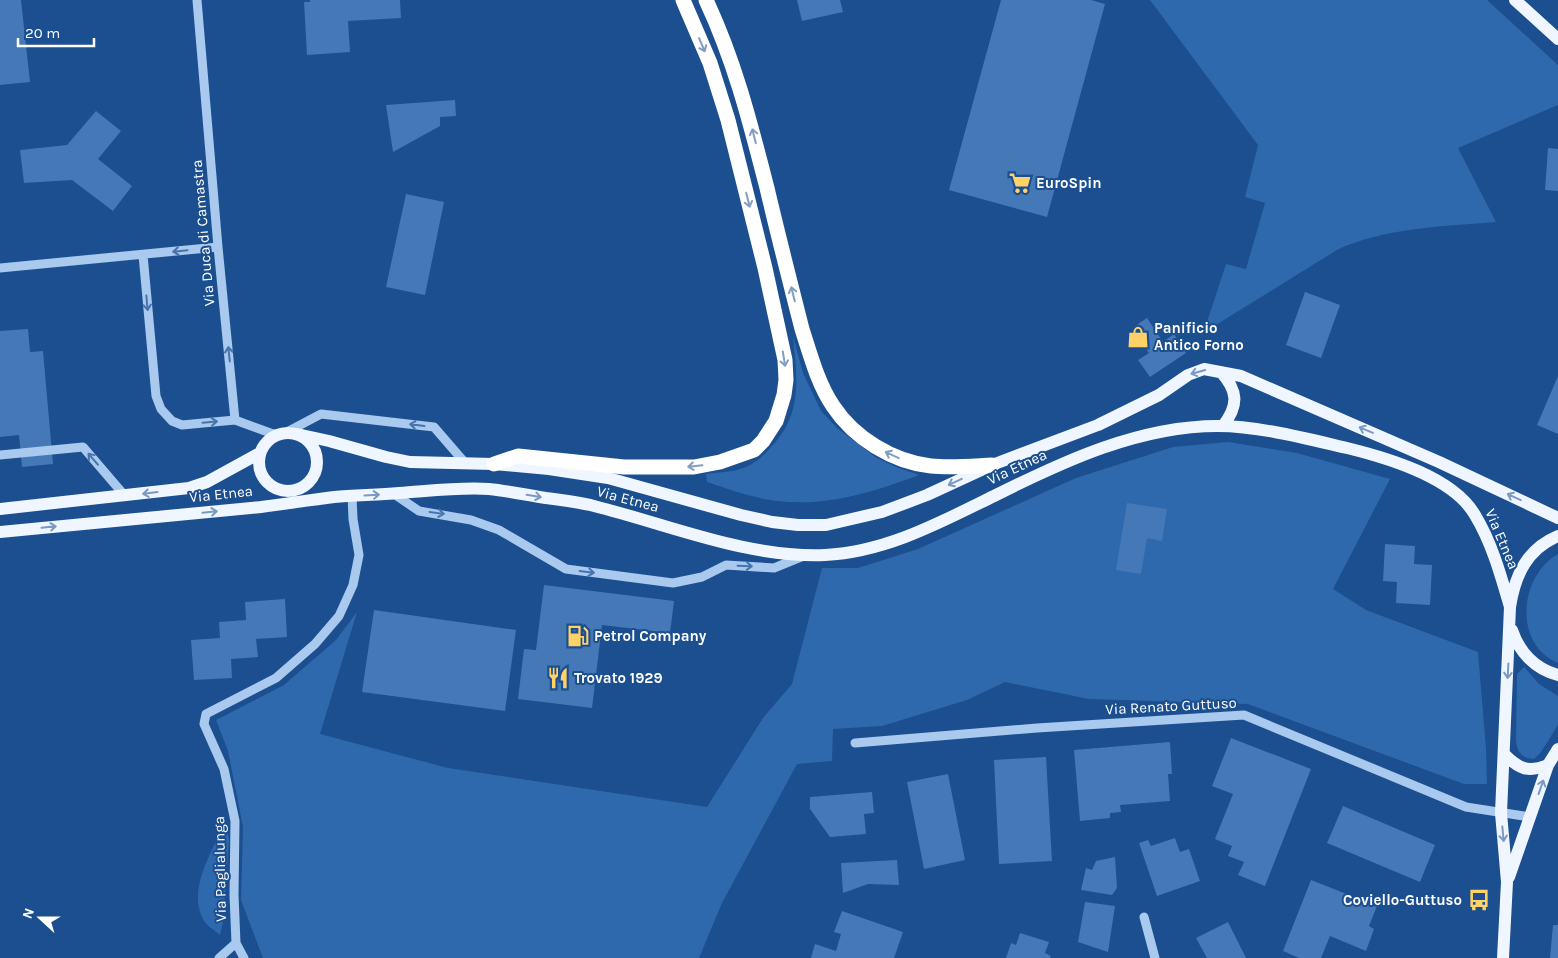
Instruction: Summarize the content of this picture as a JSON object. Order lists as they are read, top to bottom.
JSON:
{
  "streets": {
    "main road": ["Via Etnea"],
    "street": ["Via Duca di Camastra", "Via Renato Guttuso", "Via Paglialunga"]
  },
  "crossings": [
    ["Via Etnea", "Via Paglialunga"]
  ],
  "one_way": ["Via Duca di Camastra"],
  "places": {
    "supermarket": ["EuroSpin"],
    "shop": ["Panificio Antico Forno"],
    "fuel station": ["Petrol Company"],
    "restaurant": ["Trovato 1929"],
    "bus stop": ["Coviello-Guttuso"]
  },
  "scale_bar": "20 m",
  "north": "left"
}
